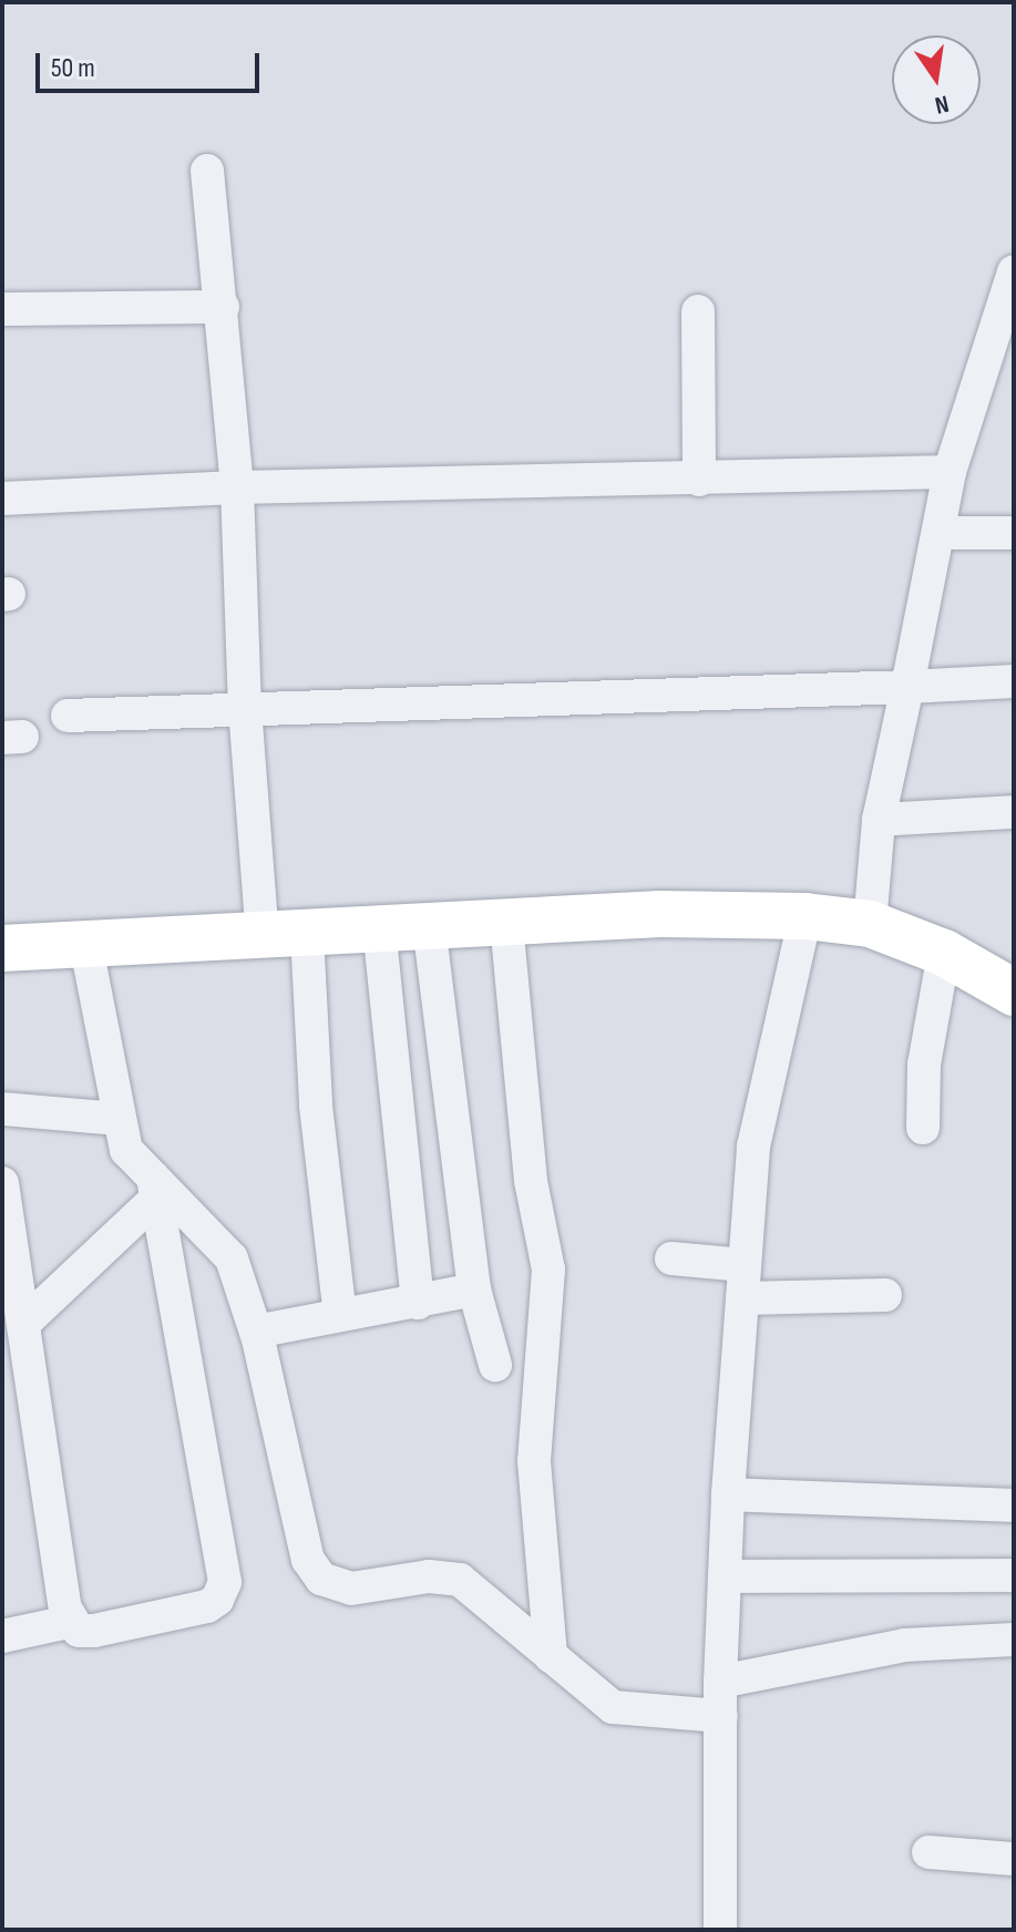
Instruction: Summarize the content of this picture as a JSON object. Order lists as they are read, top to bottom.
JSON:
{
  "scale_bar": "50 m",
  "north": "bottom"
}
